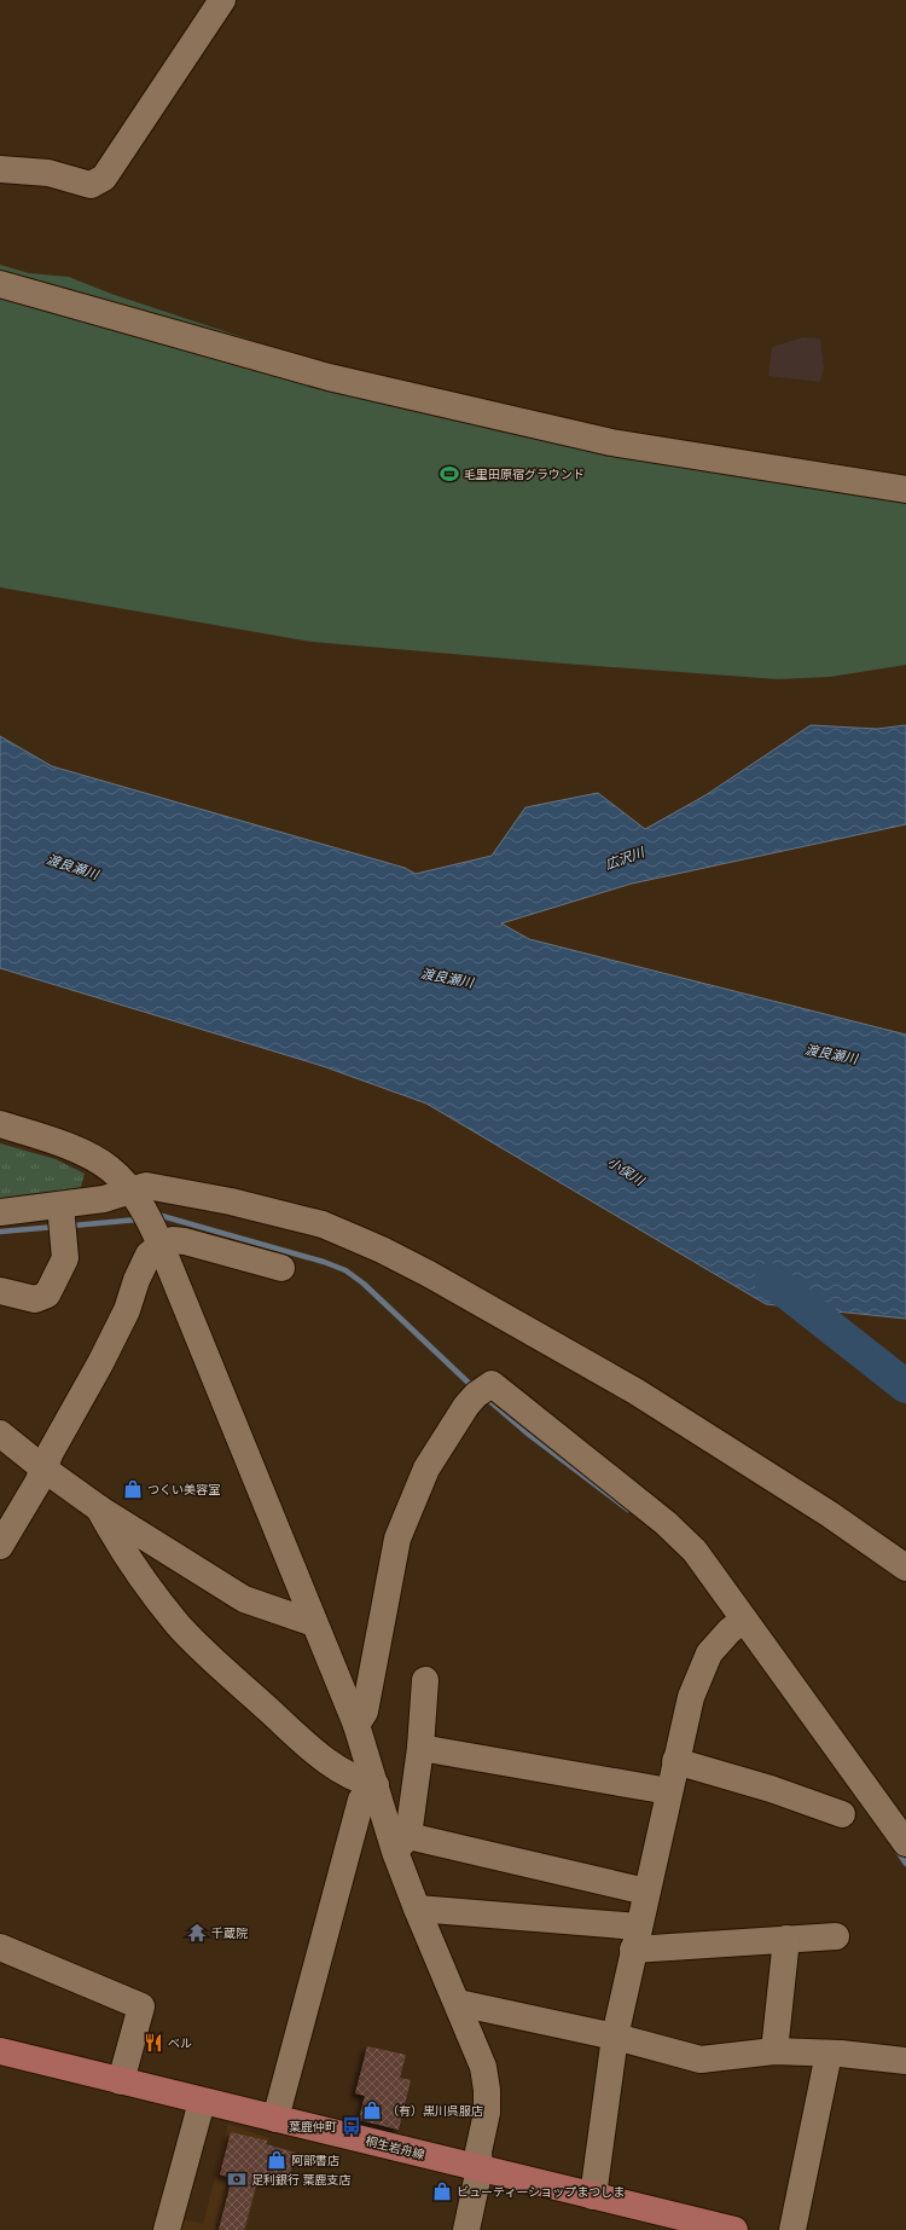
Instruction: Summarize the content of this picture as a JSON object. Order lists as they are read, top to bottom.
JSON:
{
  "streets": {
    "main road": ["桐生岩舟線"]
  },
  "water": ["広沢川", "渡良瀬川", "小俣川"],
  "places": {
    "sports": ["毛里田原宿グラウンド"],
    "shop": [
      "つくい美容室",
      "（有）黒川呉服店",
      "阿部書店",
      "ビューティーショップまつしま"
    ],
    "temple": ["千蔵院"],
    "restaurant": ["ベル"],
    "bus stop": ["葉鹿仲町"],
    "bank": ["足利銀行 葉鹿支店"]
  }
}
